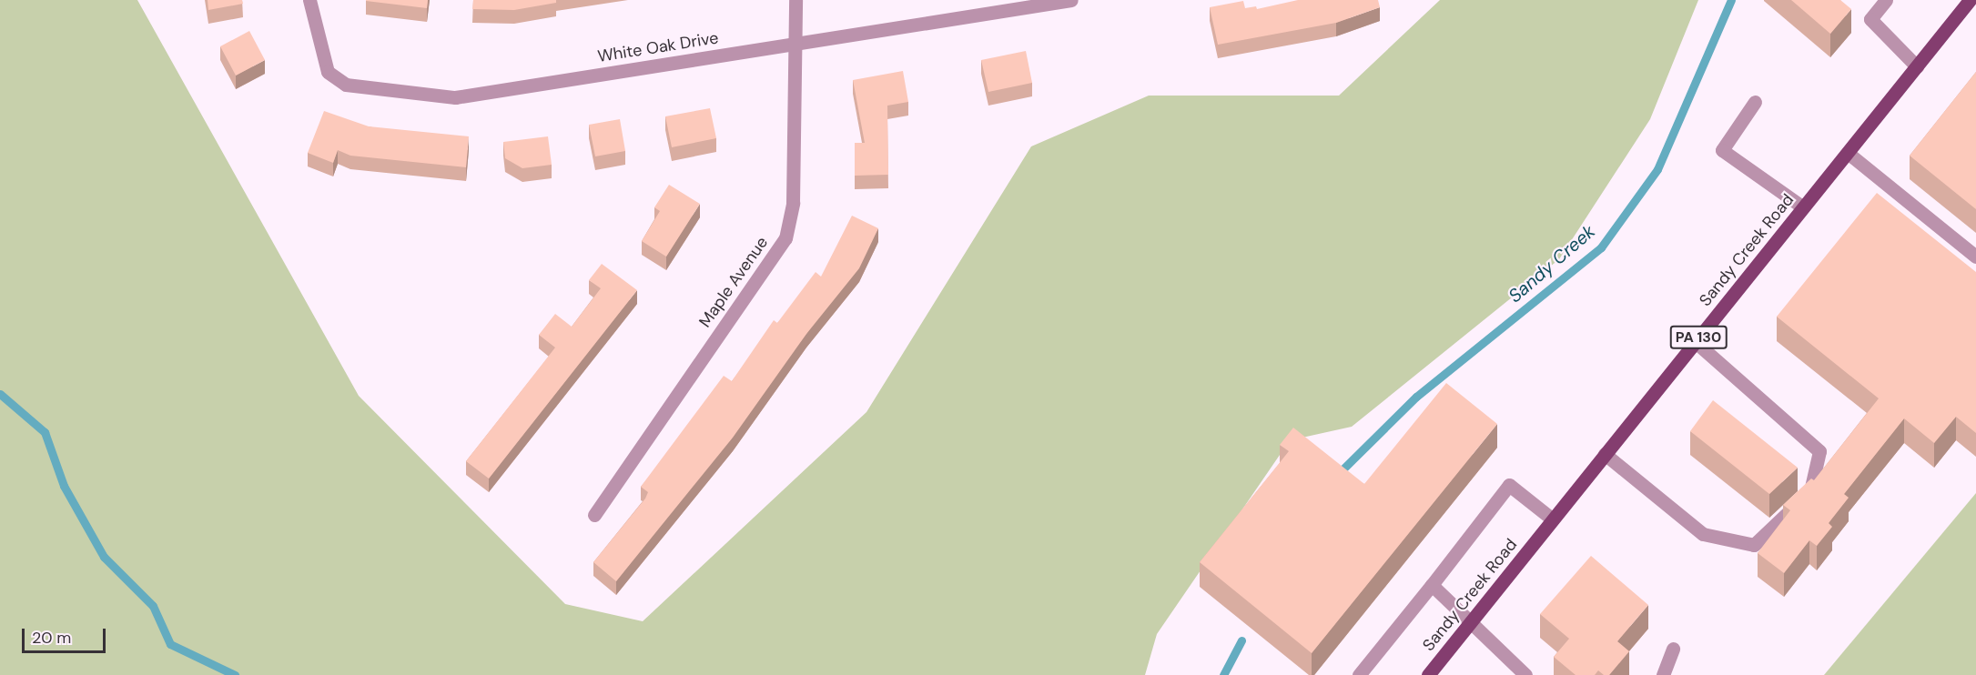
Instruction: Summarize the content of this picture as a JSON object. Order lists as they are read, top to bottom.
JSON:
{
  "streets": {
    "main road": ["Sandy Creek Road", "PA 130"],
    "street": ["White Oak Drive", "Maple Avenue"]
  },
  "crossings": [
    ["White Oak Drive", "Maple Avenue"]
  ],
  "water": ["Sandy Creek"],
  "scale_bar": "20 m"
}
